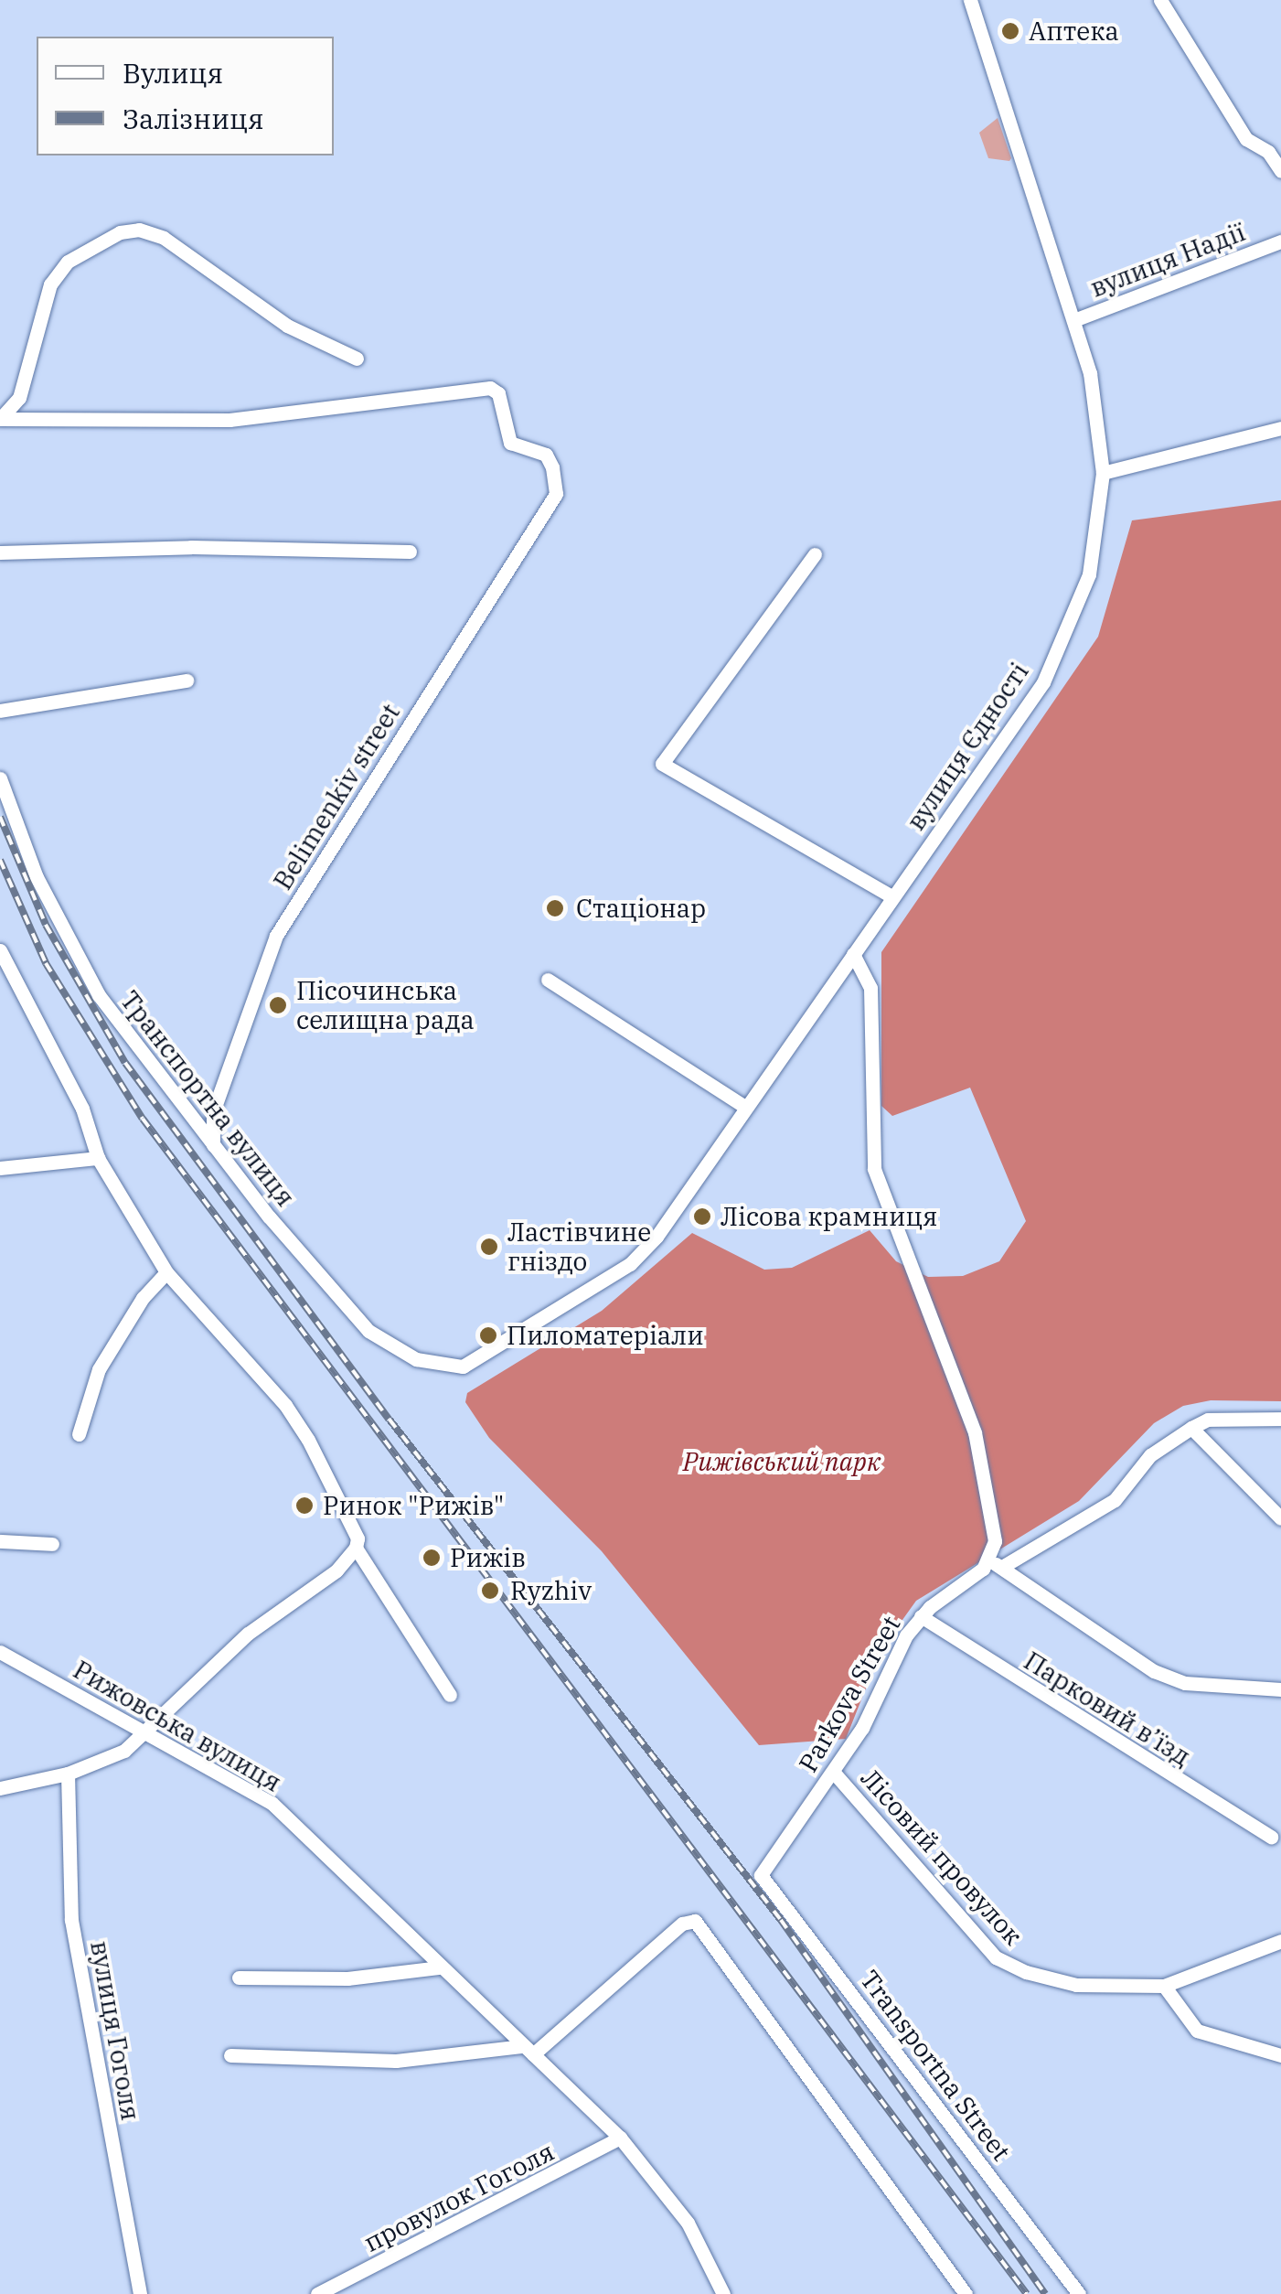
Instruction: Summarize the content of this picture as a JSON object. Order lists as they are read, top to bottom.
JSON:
{
  "streets": {
    "street": [
      "вулиця Надії",
      "вулиця Єдності",
      "Belimenkiv street",
      "Транспортна вулиця",
      "Parkova Street",
      "Парковий в’їзд",
      "Рижовська вулиця",
      "Лісовий провулок",
      "вулиця Гоголя",
      "Transportna Street",
      "провулок Гоголя"
    ]
  },
  "crossings": [
    ["вулиця Надії", "вулиця Єдності"],
    ["вулиця Єдності", "Транспортна вулиця"],
    ["Belimenkiv street", "Транспортна вулиця"],
    ["Parkova Street", "Парковий в’їзд"],
    ["Parkova Street", "Лісовий провулок"],
    ["Parkova Street", "Transportna Street"],
    ["Рижовська вулиця", "провулок Гоголя"]
  ],
  "parks": ["Рижівський парк"],
  "places": [
    "Аптека",
    "Стаціонар",
    "Пісочинська селищна рада",
    "Лісова крамниця",
    "Ластівчине гніздо",
    "Пиломатеріали",
    "Ринок \"Рижів\"",
    "Рижів",
    "Ryzhiv"
  ],
  "legend": ["Вулиця", "Залізниця"]
}
